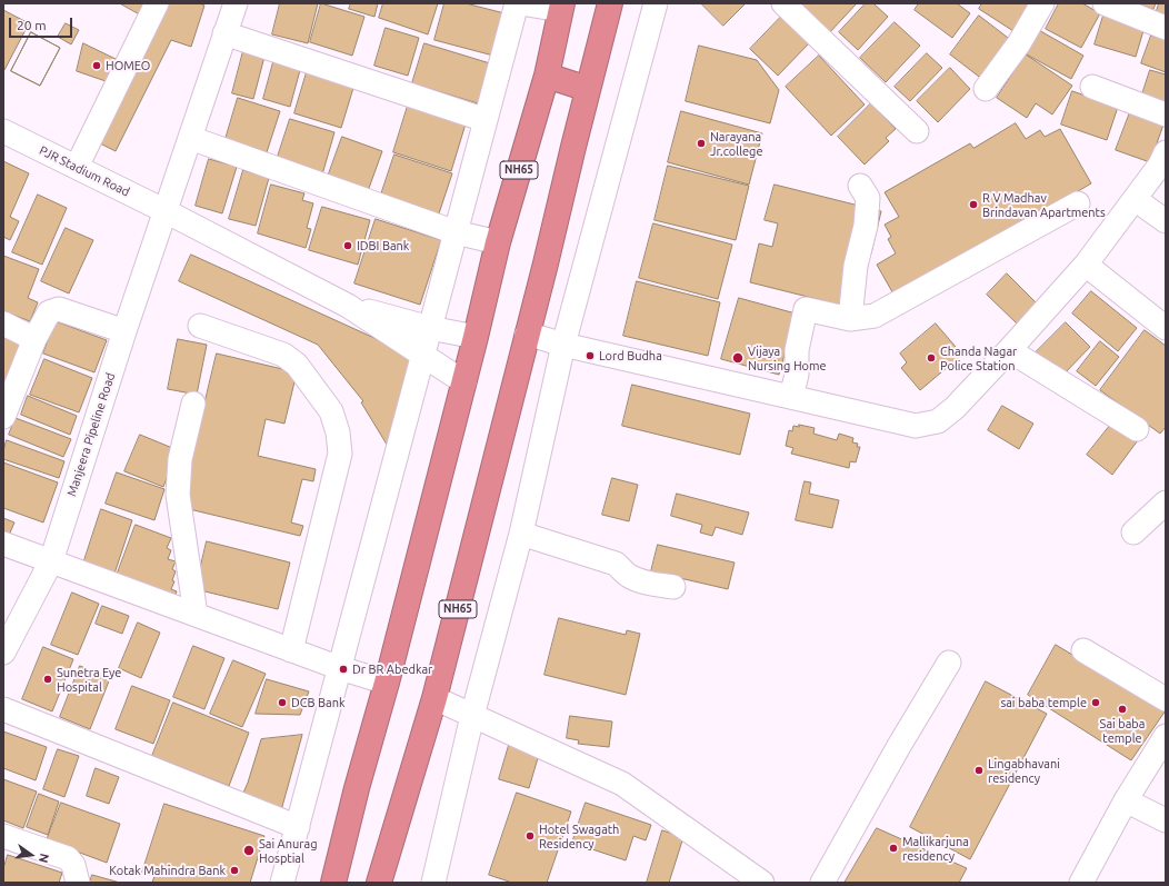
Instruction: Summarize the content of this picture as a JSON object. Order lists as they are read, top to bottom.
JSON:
{
  "streets": {
    "highway": ["NH65"],
    "street": ["PJR Stadium Road", "Manjeera Pipeline Road"]
  },
  "crossings": [
    ["PJR Stadium Road", "Manjeera Pipeline Road"]
  ],
  "places": [
    "HOMEO",
    "Narayana Jr.college",
    "R V Madhav Brindavan Apartments",
    "IDBI Bank",
    "Lord Budha",
    "Vijaya Nursing Home",
    "Chanda Nagar Police Station",
    "Dr BR Abedkar",
    "Sunetra Eye Hospital",
    "DCB Bank",
    "sai baba temple",
    "Sai baba temple",
    "Lingabhavani residency",
    "Hotel Swagath Residency",
    "Mallikarjuna residency",
    "Sai Anurag Hosptial",
    "Kotak Mahindra Bank"
  ],
  "scale_bar": "20 m",
  "north": "right"
}
